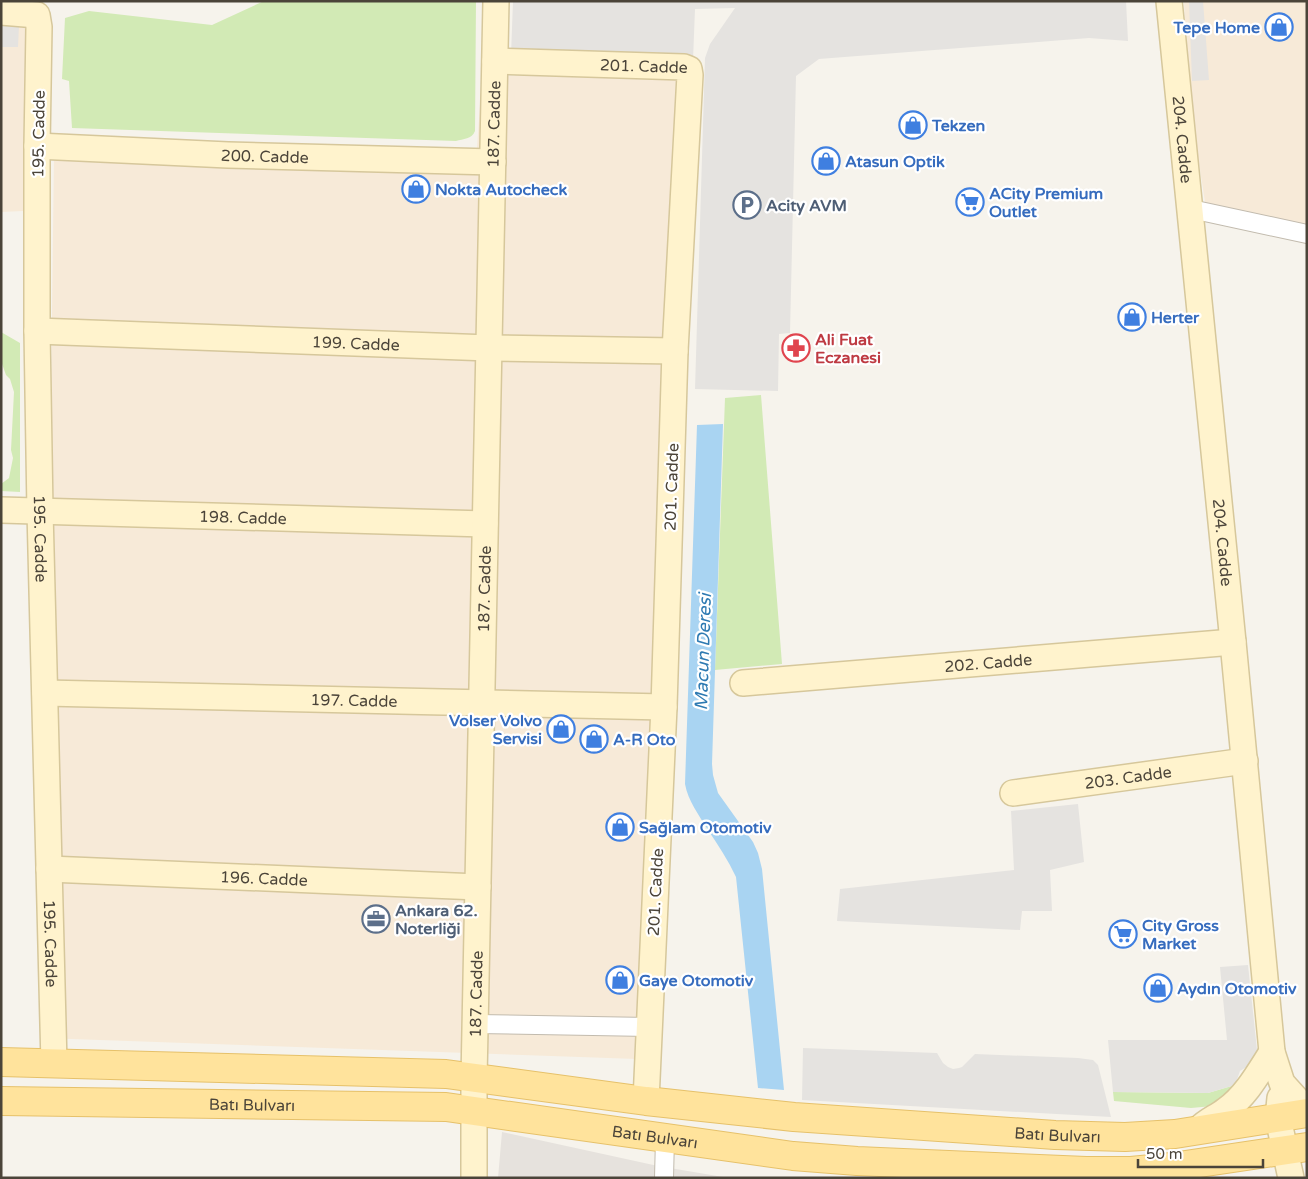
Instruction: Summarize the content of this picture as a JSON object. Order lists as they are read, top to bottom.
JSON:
{
  "streets": {
    "main road": ["Batı Bulvarı"],
    "street": [
      "201. Cadde",
      "187. Cadde",
      "195. Cadde",
      "204. Cadde",
      "200. Cadde",
      "199. Cadde",
      "198. Cadde",
      "202. Cadde",
      "197. Cadde",
      "203. Cadde",
      "196. Cadde"
    ]
  },
  "crossings": [
    ["201. Cadde", "187. Cadde"],
    ["201. Cadde", "199. Cadde"],
    ["201. Cadde", "197. Cadde"],
    ["201. Cadde", "Batı Bulvarı"],
    ["187. Cadde", "200. Cadde"],
    ["187. Cadde", "199. Cadde"],
    ["187. Cadde", "198. Cadde"],
    ["187. Cadde", "197. Cadde"],
    ["187. Cadde", "196. Cadde"],
    ["187. Cadde", "Batı Bulvarı"],
    ["195. Cadde", "200. Cadde"],
    ["195. Cadde", "199. Cadde"],
    ["195. Cadde", "198. Cadde"],
    ["195. Cadde", "197. Cadde"],
    ["195. Cadde", "196. Cadde"],
    ["195. Cadde", "Batı Bulvarı"],
    ["204. Cadde", "202. Cadde"],
    ["204. Cadde", "203. Cadde"],
    ["204. Cadde", "Batı Bulvarı"]
  ],
  "water": ["Macun Deresi"],
  "places": {
    "shop": [
      "Tepe Home",
      "Tekzen",
      "Atasun Optik",
      "Nokta Autocheck",
      "Herter",
      "Volser Volvo Servisi",
      "A-R Oto",
      "Sağlam Otomotiv",
      "Gaye Otomotiv",
      "Aydın Otomotiv"
    ],
    "supermarket": ["ACity Premium Outlet", "City Gross Market"],
    "parking": ["Acity AVM"],
    "pharmacy": ["Ali Fuat Eczanesi"],
    "office": ["Ankara 62. Noterliği"]
  },
  "scale_bar": "50 m"
}
